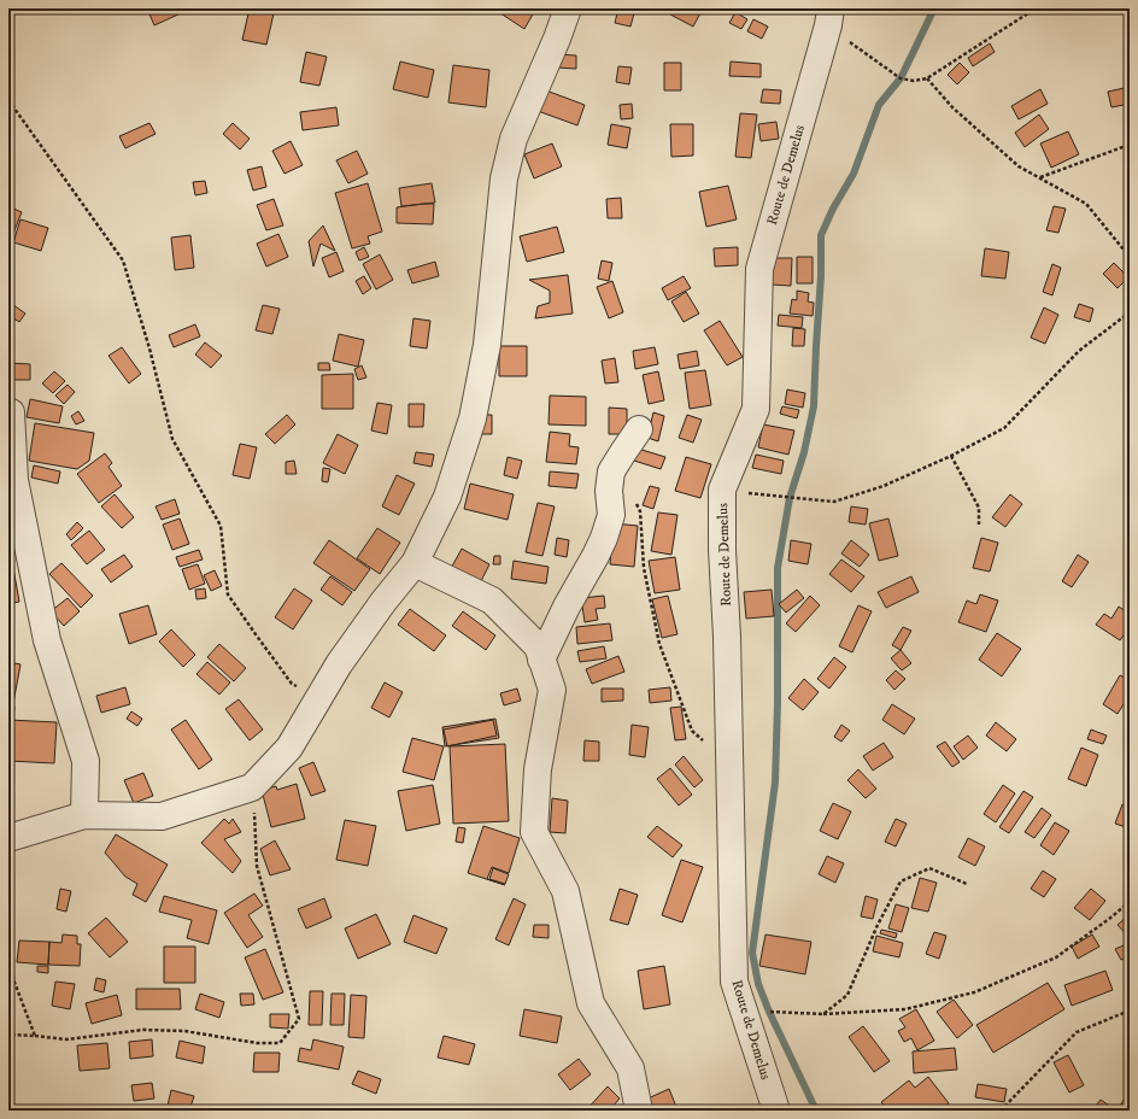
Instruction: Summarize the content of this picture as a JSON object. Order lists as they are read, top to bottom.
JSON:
{
  "streets": {
    "street": ["Route de Demelus"]
  }
}
